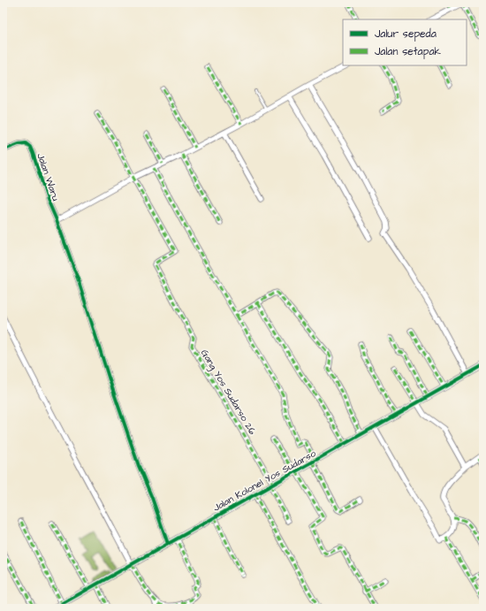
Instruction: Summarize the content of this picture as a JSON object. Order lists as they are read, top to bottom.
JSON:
{
  "streets": {
    "street": ["Jalan Waru", "Gang Yos Sudarso 26", "Jalan Kolonel Yos Sudarso"]
  },
  "crossings": [
    ["Gang Yos Sudarso 26", "Jalan Kolonel Yos Sudarso"]
  ],
  "legend": ["Jalur sepeda", "Jalan setapak"]
}
